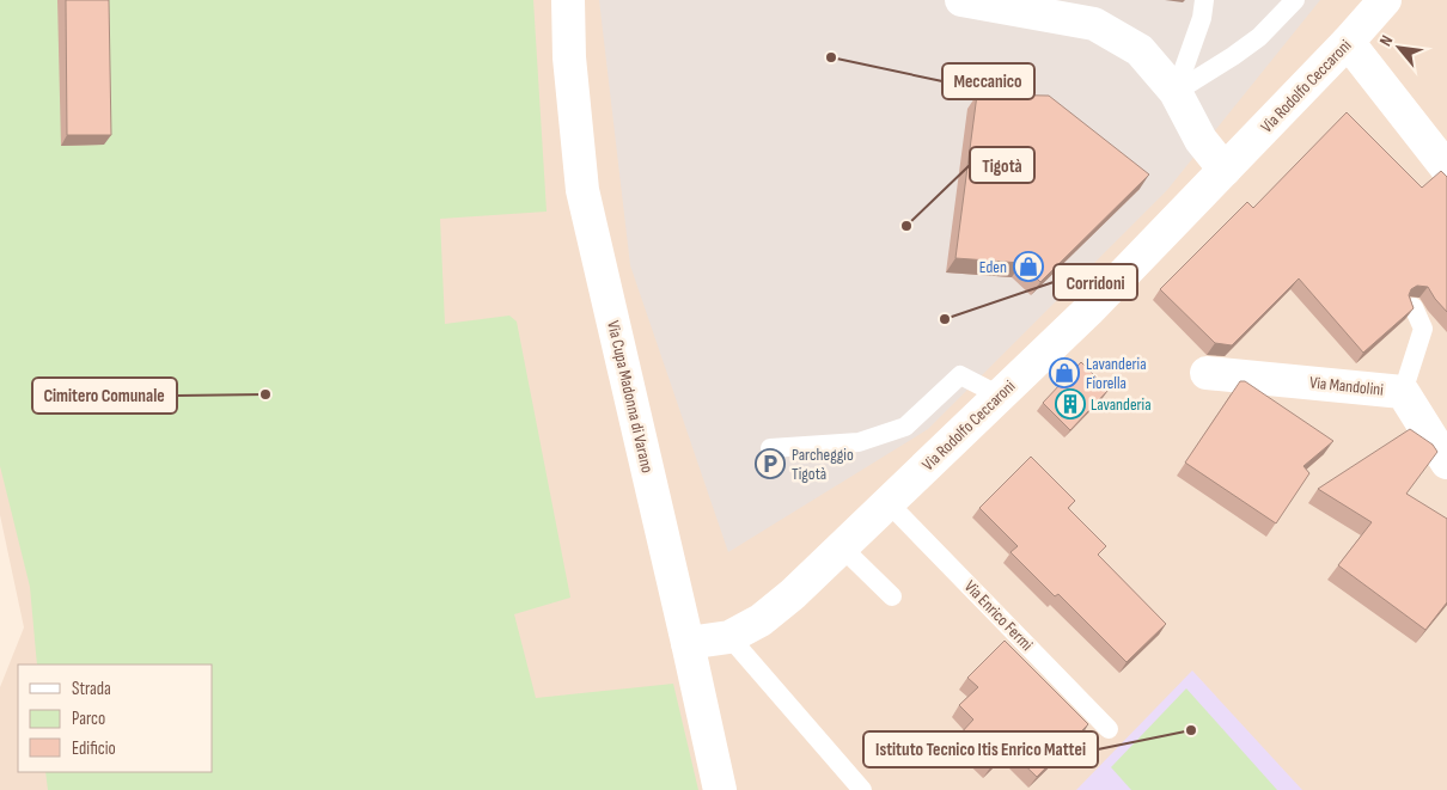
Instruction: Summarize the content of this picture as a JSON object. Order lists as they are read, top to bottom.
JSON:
{
  "streets": {
    "street": ["Via Rodolfo Ceccaroni", "Via Mandolini", "Via Cupa Madonna di Varano"],
    "lane": ["Via Enrico Fermi"]
  },
  "crossings": [
    ["Via Rodolfo Ceccaroni", "Via Cupa Madonna di Varano"],
    ["Via Rodolfo Ceccaroni", "Via Enrico Fermi"]
  ],
  "places": {
    "other": [
      "Meccanico",
      "Tigotà",
      "Corridoni",
      "Cimitero Comunale",
      "Istituto Tecnico Itis Enrico Mattei"
    ],
    "shop": ["Eden", "Lavanderia Fiorella"],
    "building": ["Lavanderia"],
    "parking": ["Parcheggio Tigotà"]
  },
  "legend": ["Strada", "Parco", "Edificio"],
  "north": "top left"
}
